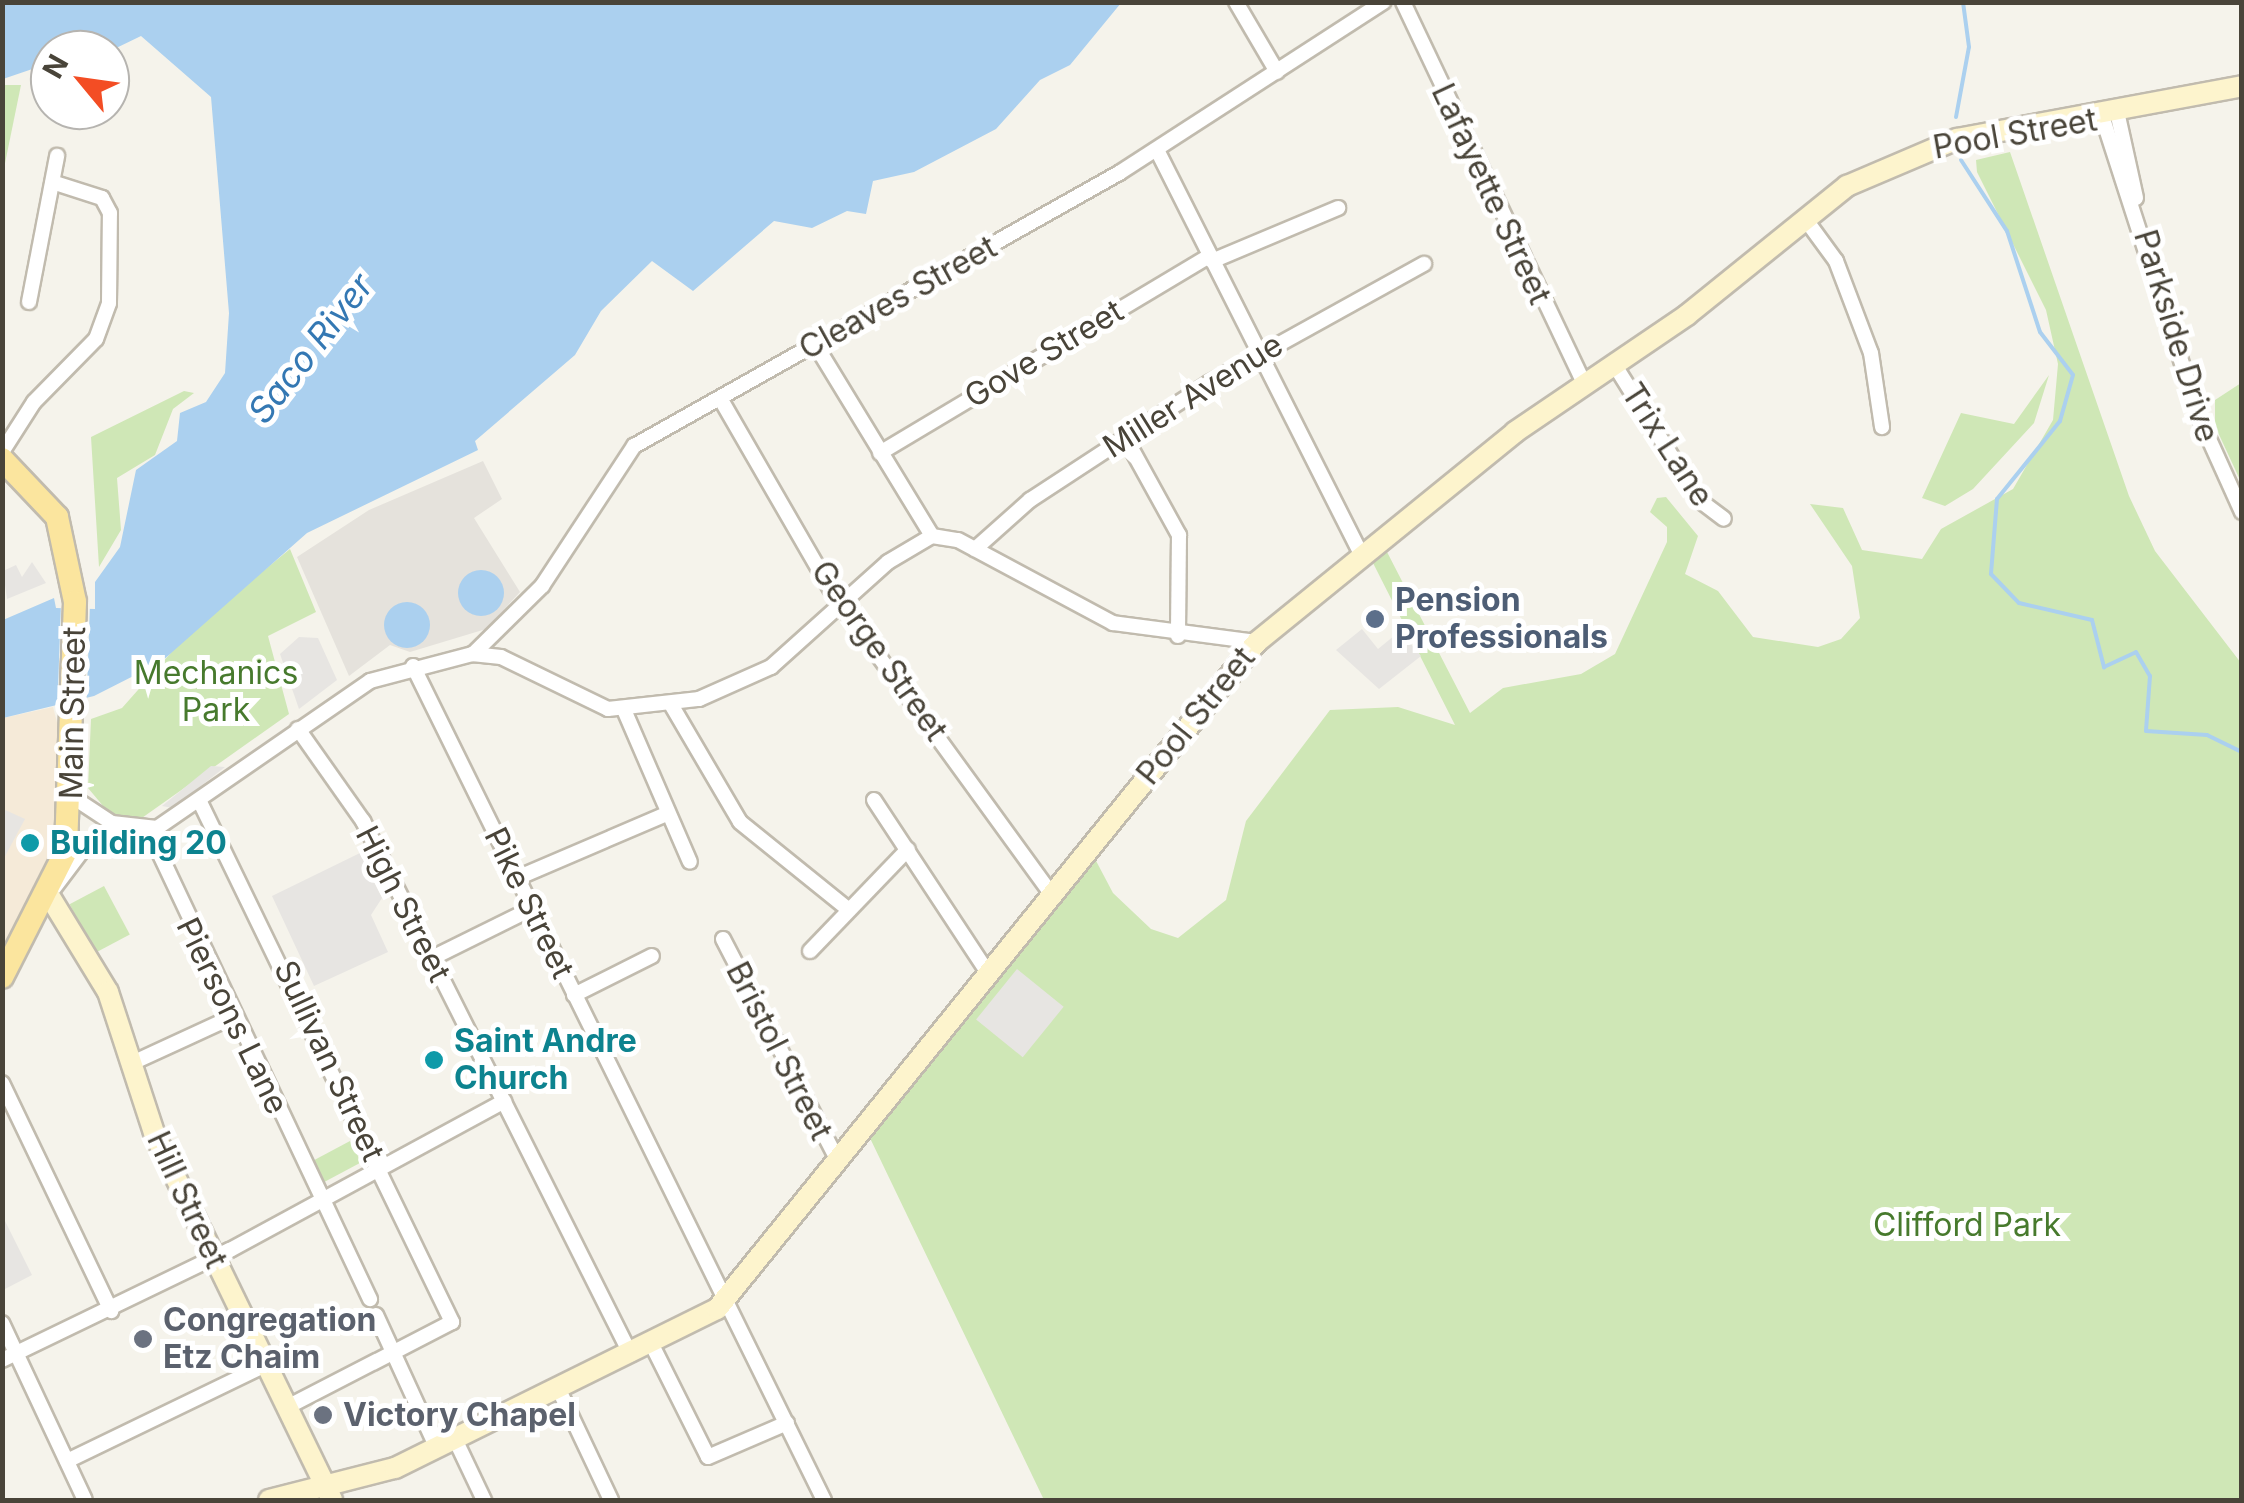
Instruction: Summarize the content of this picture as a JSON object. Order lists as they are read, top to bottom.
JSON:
{
  "streets": {
    "main road": ["Pool Street", "Main Street", "Hill Street"],
    "street": [
      "Lafayette Street",
      "Cleaves Street",
      "Parkside Drive",
      "Gove Street",
      "Miller Avenue",
      "Trix Lane",
      "George Street",
      "Pike Street",
      "High Street",
      "Piersons Lane",
      "Bristol Street",
      "Sullivan Street"
    ]
  },
  "crossings": [
    ["Pool Street", "Lafayette Street"],
    ["Pool Street", "Parkside Drive"],
    ["Pool Street", "Trix Lane"],
    ["Pool Street", "George Street"],
    ["Pool Street", "Pike Street"],
    ["Pool Street", "High Street"],
    ["Pool Street", "Bristol Street"],
    ["Pool Street", "Hill Street"],
    ["Cleaves Street", "George Street"],
    ["Main Street", "Hill Street"]
  ],
  "water": ["Saco River"],
  "parks": ["Mechanics Park", "Clifford Park"],
  "places": [
    "Pension Professionals",
    "Building 20",
    "Saint Andre Church",
    "Congregation Etz Chaim",
    "Victory Chapel"
  ],
  "north": "top left"
}
